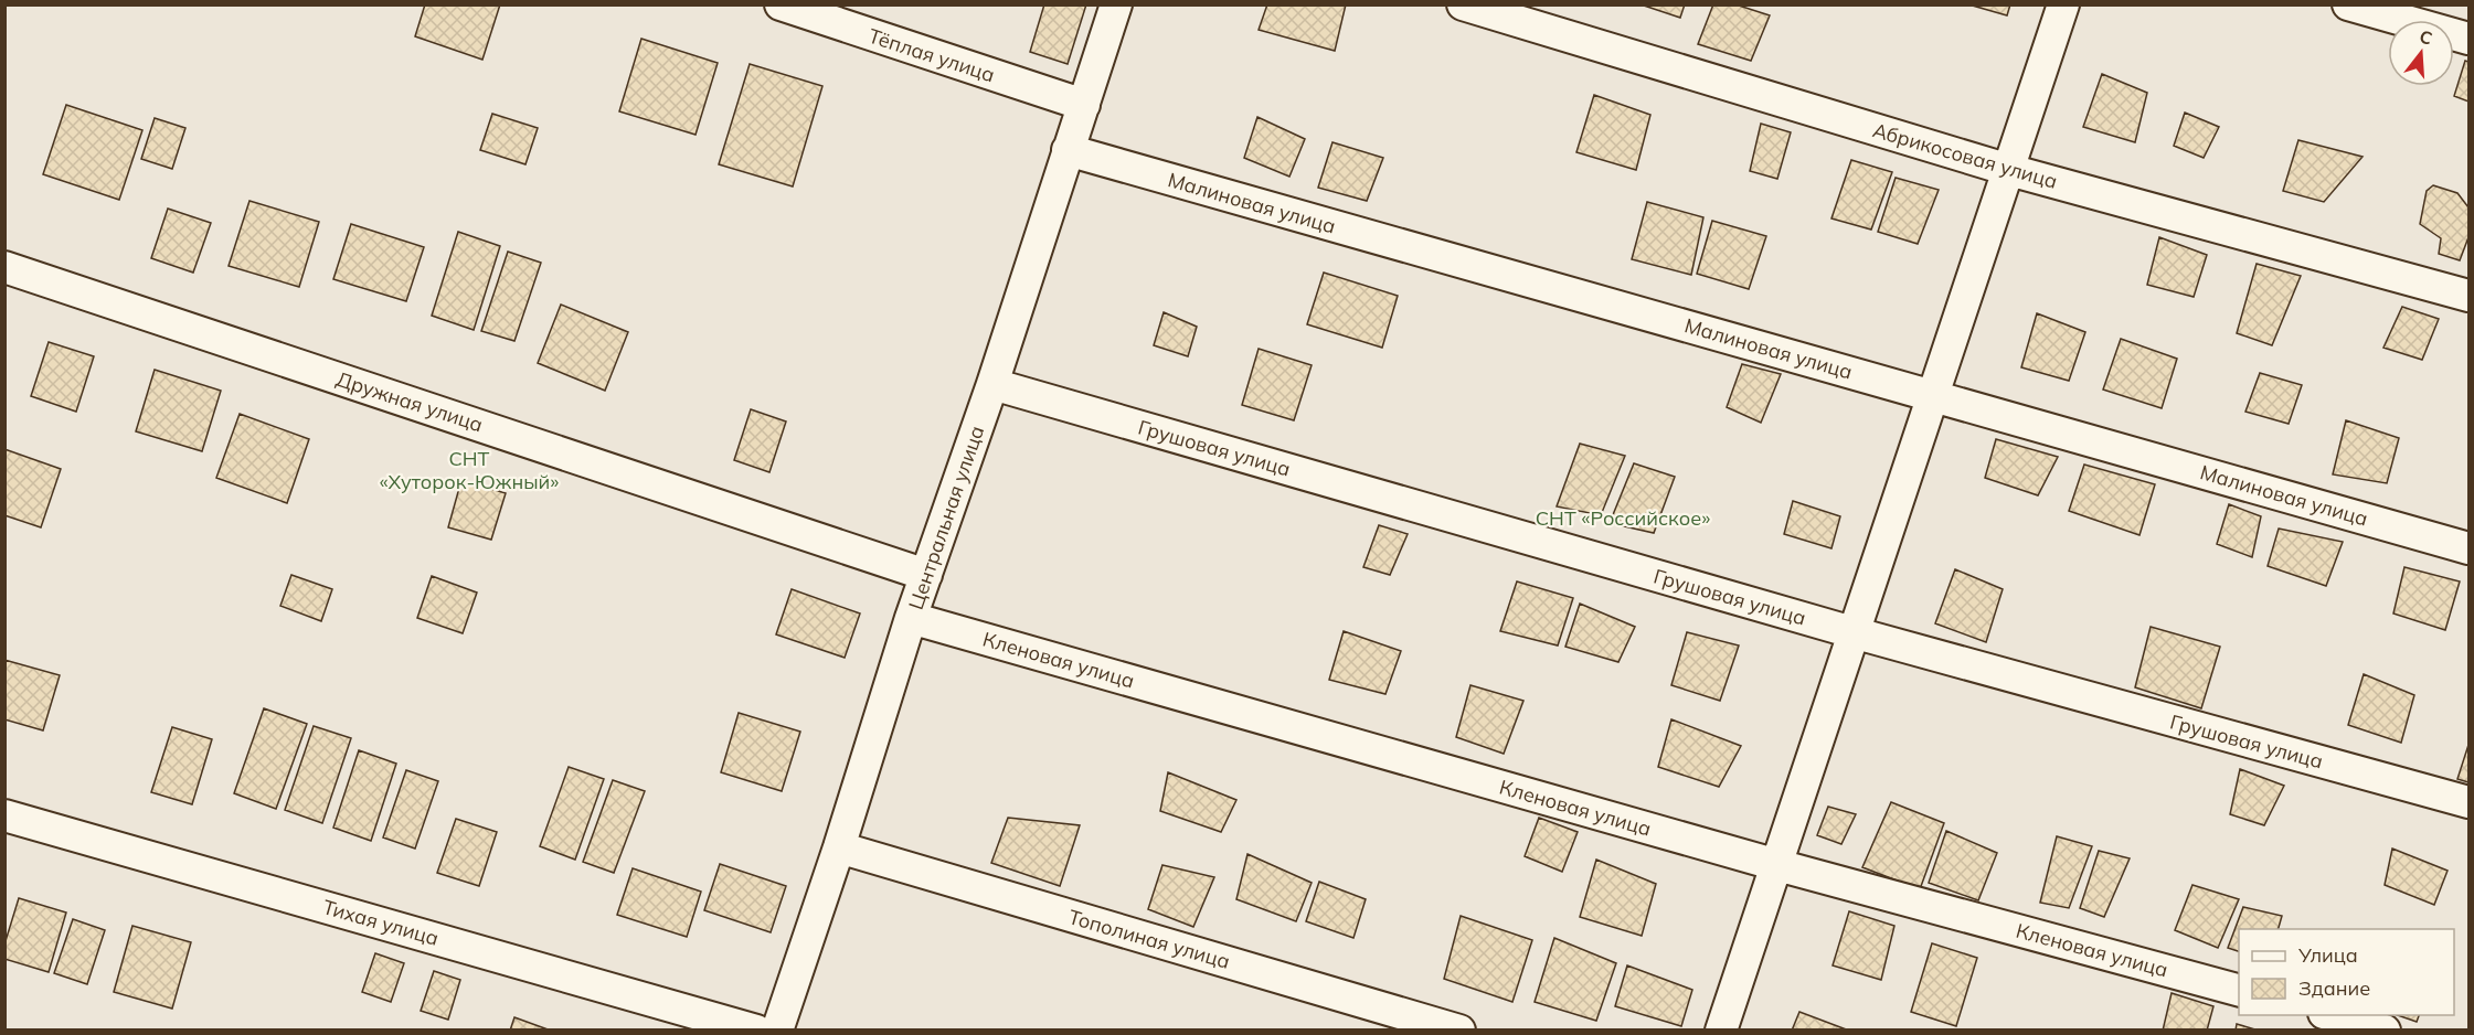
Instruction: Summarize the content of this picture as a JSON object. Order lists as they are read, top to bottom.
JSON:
{
  "streets": {
    "street": [
      "Тёплая улица",
      "Абрикосовая улица",
      "Малиновая улица",
      "Дружная улица",
      "Грушовая улица",
      "Центральная улица",
      "Кленовая улица",
      "Тихая улица",
      "Тополиная улица"
    ]
  },
  "crossings": [
    ["Тёплая улица", "Центральная улица"],
    ["Малиновая улица", "Центральная улица"],
    ["Дружная улица", "Центральная улица"],
    ["Грушовая улица", "Центральная улица"],
    ["Центральная улица", "Кленовая улица"],
    ["Центральная улица", "Тополиная улица"]
  ],
  "parks": ["СНТ «Хуторок-Южный»", "СНТ «Российское»"],
  "legend": ["Улица", "Здание"],
  "north": "top"
}
